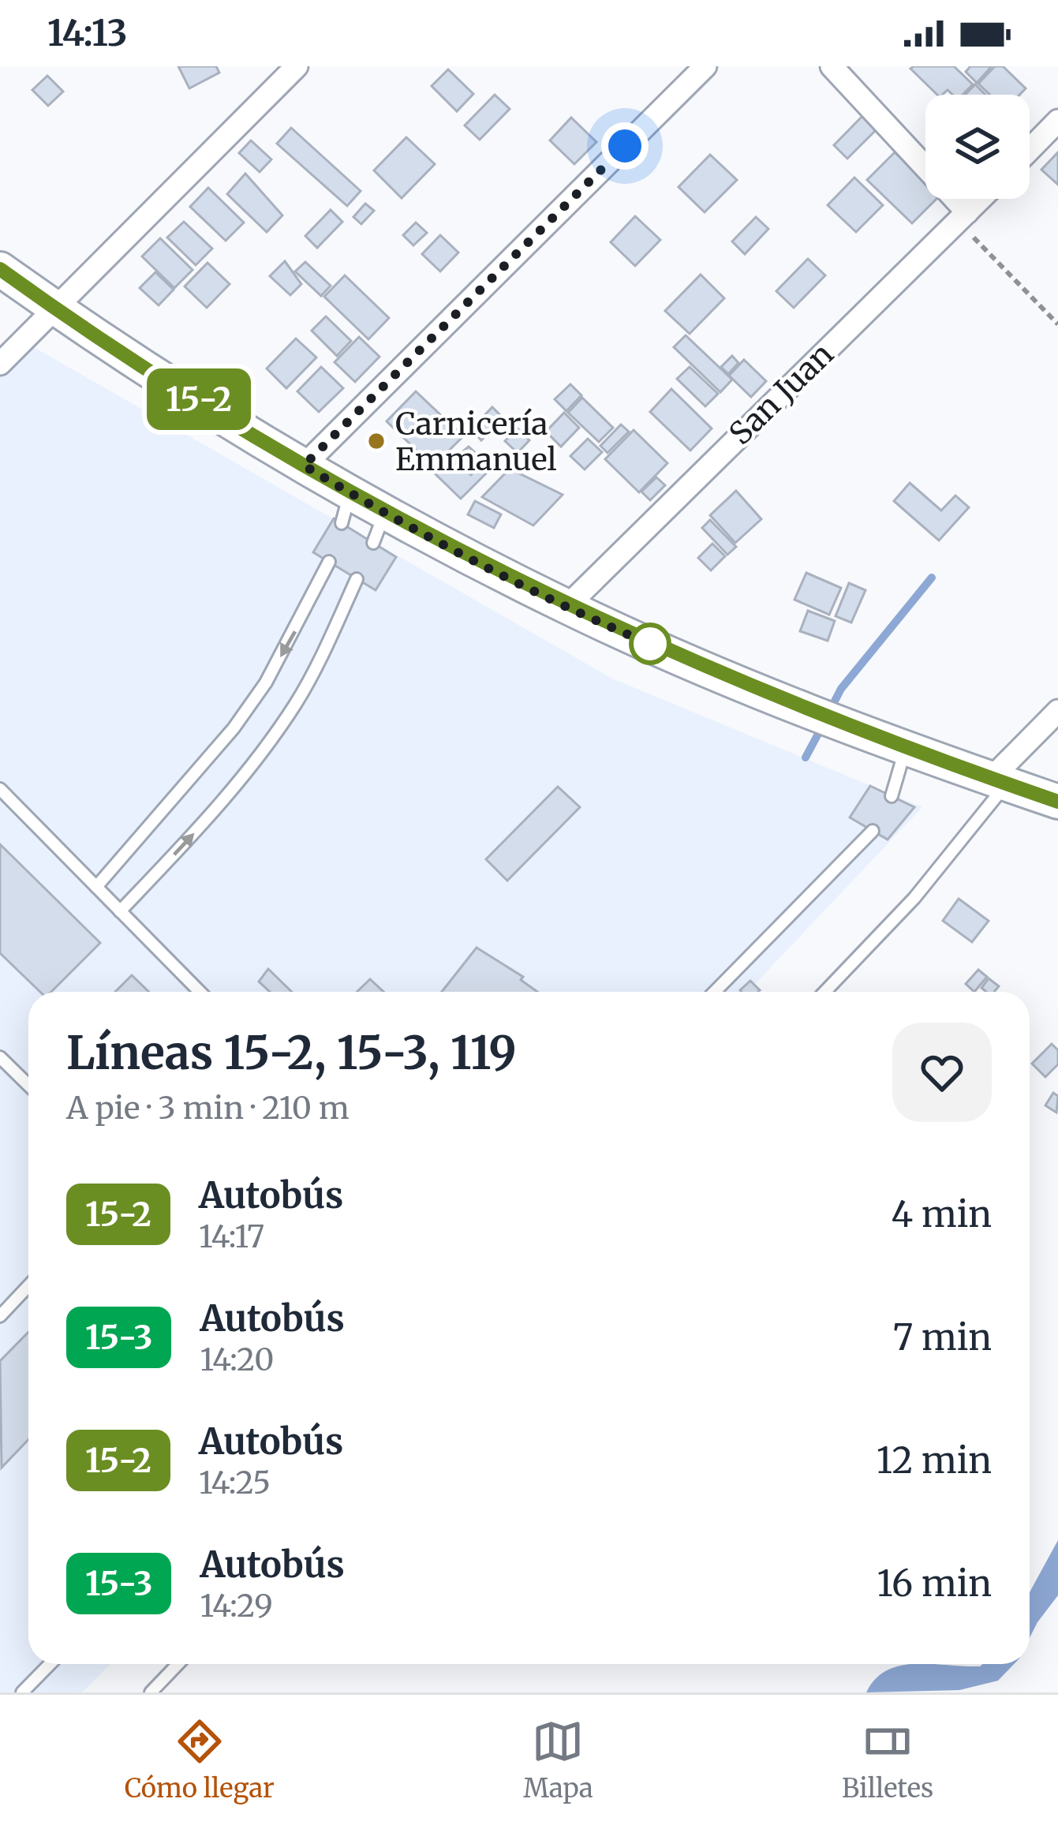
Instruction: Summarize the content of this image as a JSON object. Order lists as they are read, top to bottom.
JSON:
{
  "streets": {
    "street": ["San Juan"]
  },
  "places": ["Carnicería Emmanuel"],
  "lines": ["bus line 15-2"],
  "page": {
    "status": "14:13",
    "on_map": "15-2",
    "heading": ["Líneas 15-2, 15-3, 119", "A pie · 3 min · 210 m"],
    "list": [
      {
        "mark": "15-2",
        "name": "Autobús",
        "note": "14:17",
        "value": "4 min"
      },
      {
        "mark": "15-3",
        "name": "Autobús",
        "note": "14:20",
        "value": "7 min"
      },
      {
        "mark": "15-2",
        "name": "Autobús",
        "note": "14:25",
        "value": "12 min"
      },
      {
        "mark": "15-3",
        "name": "Autobús",
        "note": "14:29",
        "value": "16 min"
      }
    ],
    "tabs": ["Cómo llegar", "Mapa", "Billetes"]
  }
}
